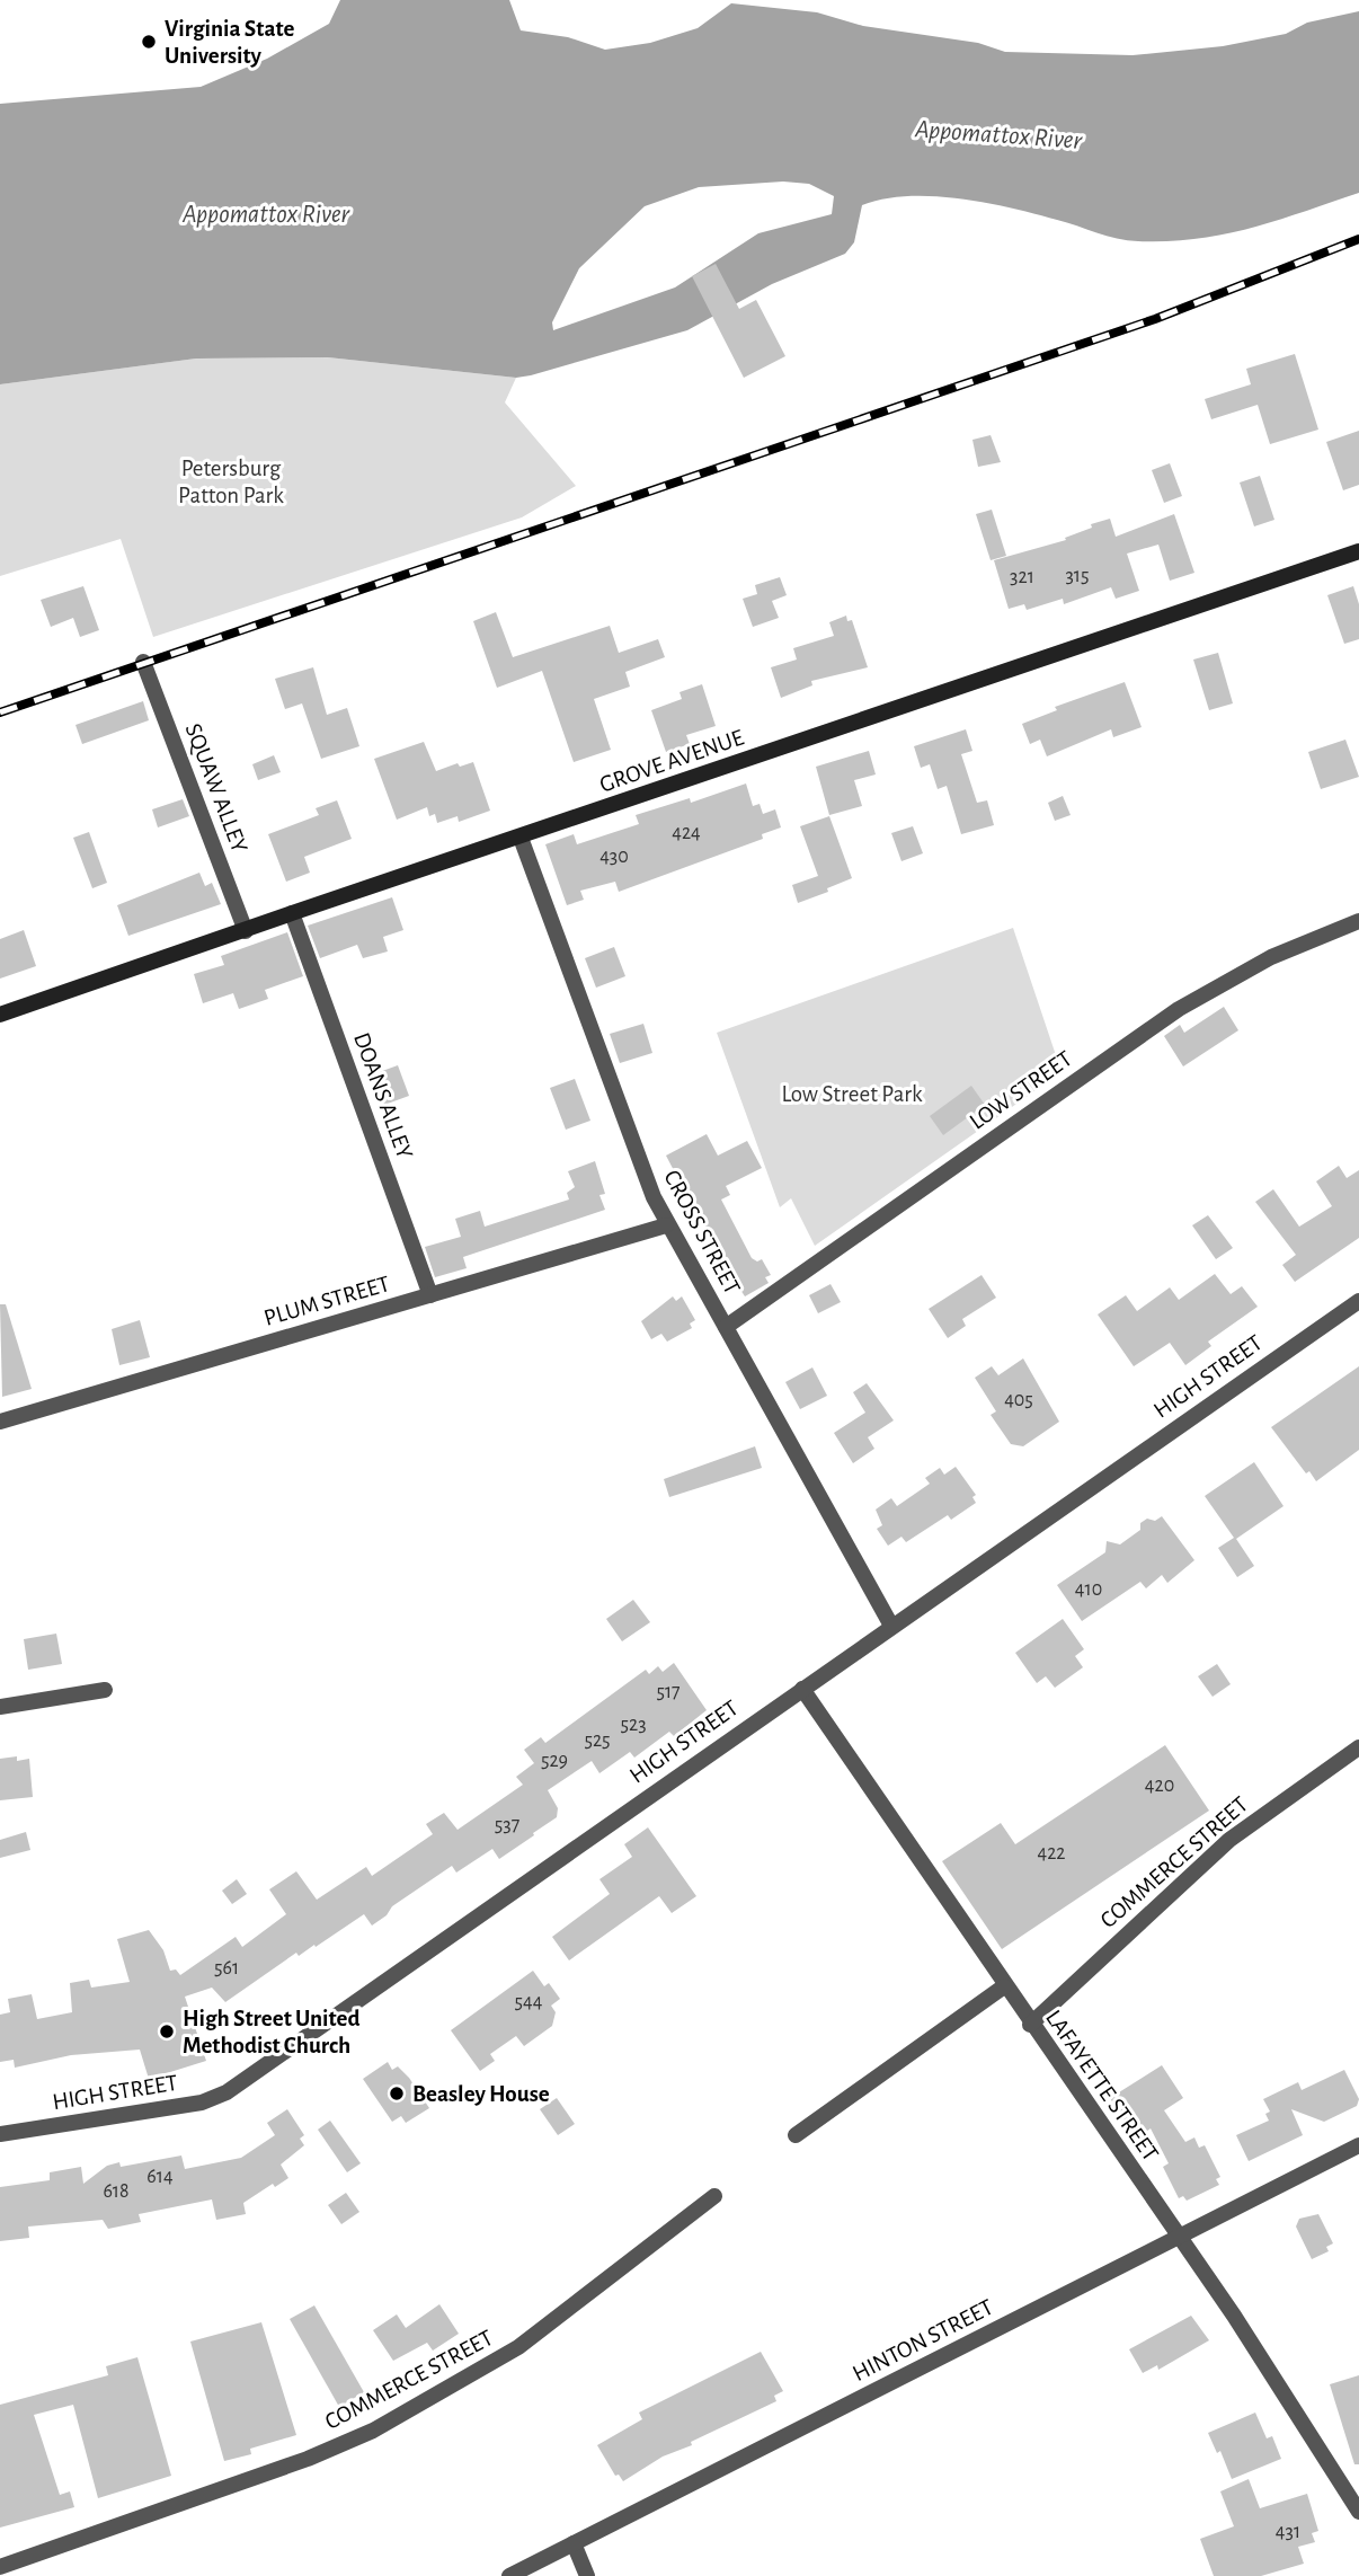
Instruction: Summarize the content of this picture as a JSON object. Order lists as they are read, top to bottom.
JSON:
{
  "streets": {
    "main road": ["GROVE AVENUE"],
    "street": [
      "SQUAW ALLEY",
      "LOW STREET",
      "DOANS ALLEY",
      "CROSS STREET",
      "PLUM STREET",
      "HIGH STREET",
      "COMMERCE STREET",
      "LAFAYETTE STREET",
      "HINTON STREET"
    ]
  },
  "crossings": [
    ["GROVE AVENUE", "SQUAW ALLEY"],
    ["GROVE AVENUE", "DOANS ALLEY"],
    ["GROVE AVENUE", "CROSS STREET"],
    ["LOW STREET", "CROSS STREET"],
    ["DOANS ALLEY", "PLUM STREET"],
    ["CROSS STREET", "PLUM STREET"],
    ["CROSS STREET", "HIGH STREET"],
    ["HIGH STREET", "LAFAYETTE STREET"],
    ["COMMERCE STREET", "LAFAYETTE STREET"],
    ["LAFAYETTE STREET", "HINTON STREET"]
  ],
  "water": ["Appomattox River"],
  "parks": ["Petersburg Patton Park", "Low Street Park"],
  "places": ["Virginia State University", "High Street United Methodist Church", "Beasley House"],
  "house_numbers": [
    "315",
    "321",
    "424",
    "430",
    "405",
    "410",
    "517",
    "523",
    "525",
    "529",
    "420",
    "537",
    "422",
    "561",
    "544",
    "614",
    "618",
    "431"
  ]
}
